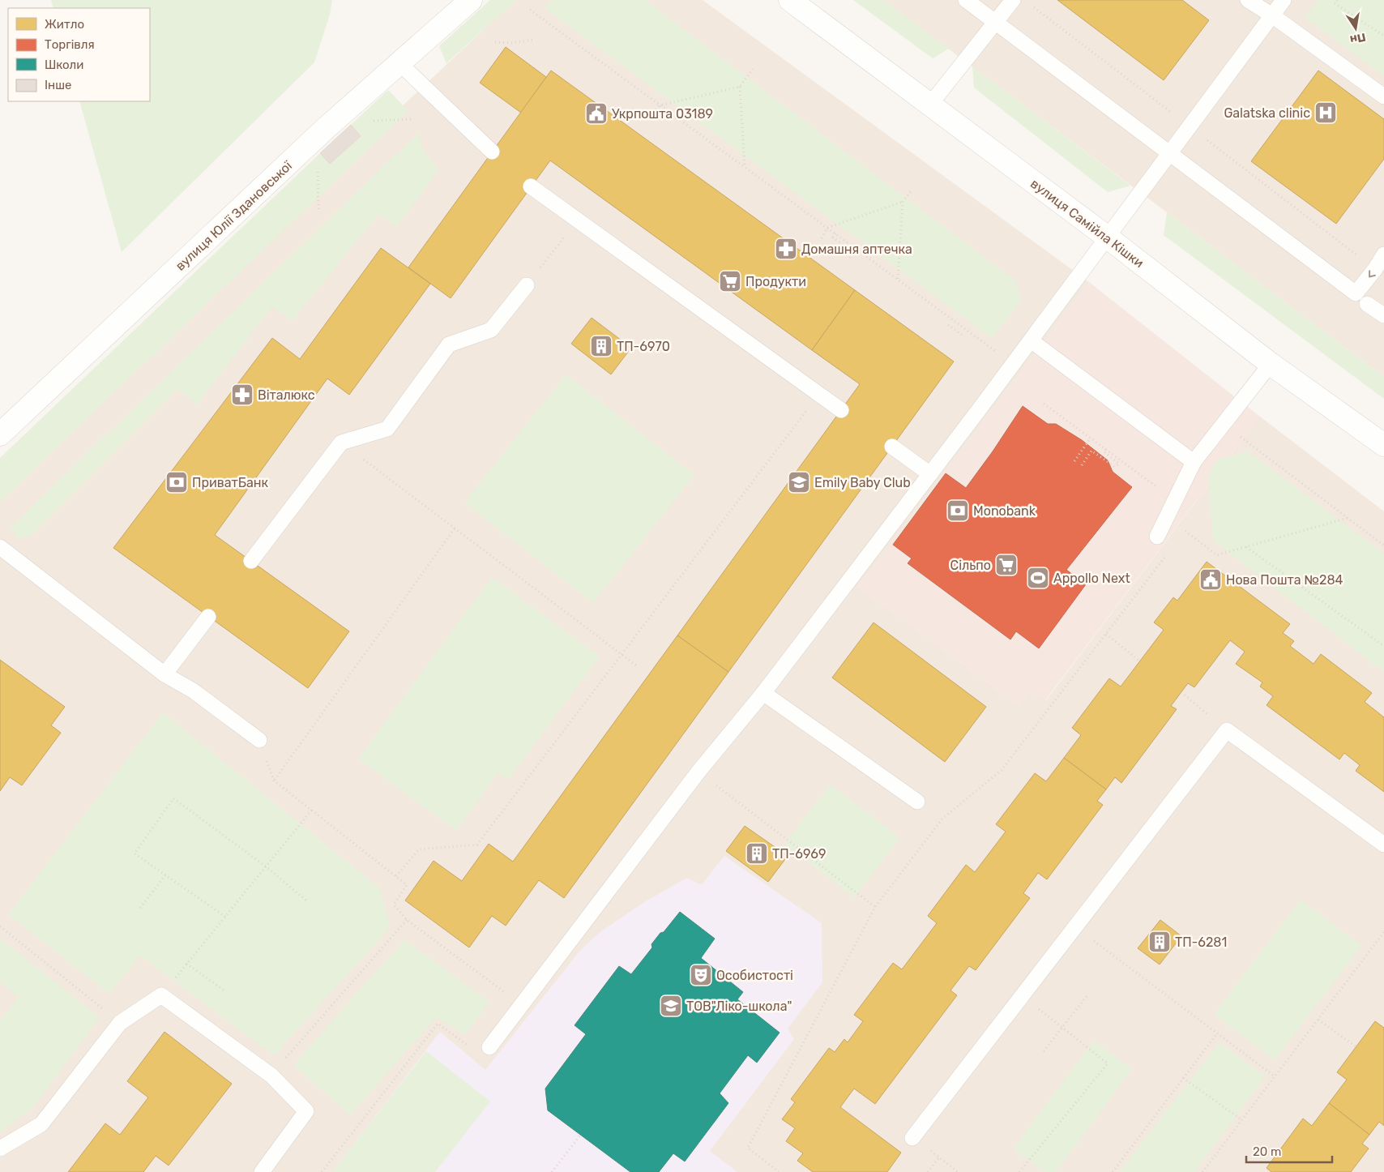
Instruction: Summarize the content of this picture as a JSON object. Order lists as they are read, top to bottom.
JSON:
{
  "streets": {
    "street": ["вулиця Юлії Здановської", "вулиця Самійла Кішки"]
  },
  "places": {
    "hospital": ["Galatska clinic"],
    "public building": ["Укрпошта 03189", "Нова Пошта №284"],
    "pharmacy": ["Домашня аптечка", "Віталюкс"],
    "supermarket": ["Продукти", "Сільпо"],
    "building": ["ТП-6970", "ТП-6969", "ТП-6281"],
    "bank": ["ПриватБанк", "Monobank"],
    "school or university": ["Emily Baby Club", "ТОВ\"Ліко-школа\""],
    "sports": ["Appollo Next"],
    "theatre": ["Особистості"]
  },
  "legend": [
    "Житло",
    "Торгівля",
    "Школи",
    "Інше"
  ],
  "scale_bar": "20 m",
  "north": "bottom"
}
